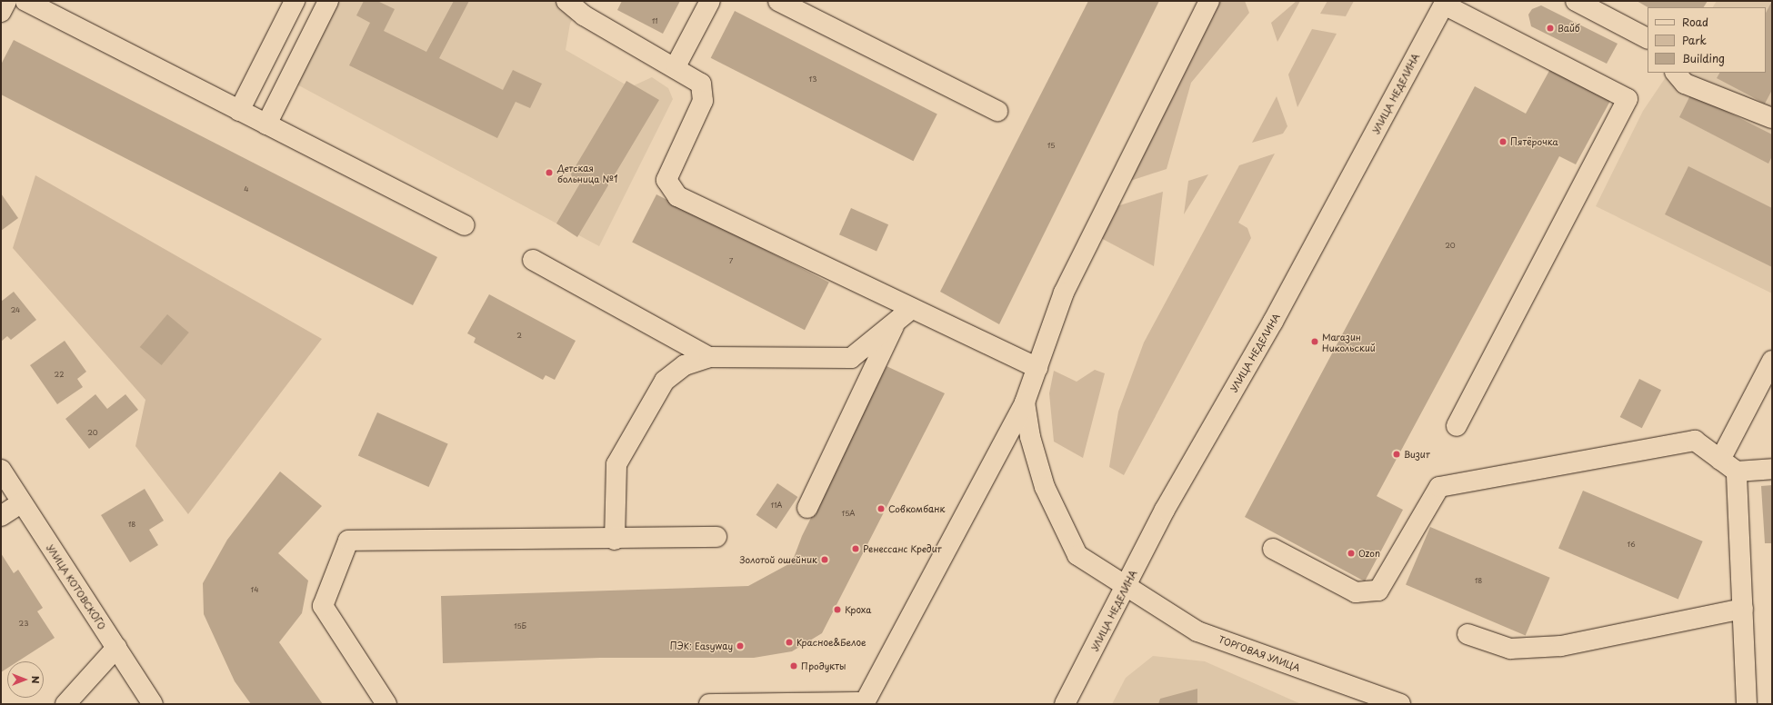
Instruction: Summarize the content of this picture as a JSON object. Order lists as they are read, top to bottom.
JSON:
{
  "streets": {
    "main road": ["УЛИЦА НЕДЕЛИНА", "УЛИЦА КОТОВСКОГО", "ТОРГОВАЯ УЛИЦА"]
  },
  "crossings": [
    ["УЛИЦА НЕДЕЛИНА", "ТОРГОВАЯ УЛИЦА"]
  ],
  "places": [
    "Вайб",
    "Пятёрочка",
    "Детская больница №1",
    "Магазин Никольский",
    "Визит",
    "Совкомбанк",
    "Ренессанс Кредит",
    "Ozon",
    "Золотой ошейник",
    "Кроха",
    "Красное&Белое",
    "ПЭК: Easyway",
    "Продукты"
  ],
  "house_numbers": [
    "11",
    "13",
    "15",
    "4",
    "20",
    "7",
    "24",
    "2",
    "22",
    "20",
    "11А",
    "15А",
    "18",
    "16",
    "18",
    "14",
    "23",
    "15Б"
  ],
  "legend": ["Road", "Park", "Building"],
  "north": "right"
}
